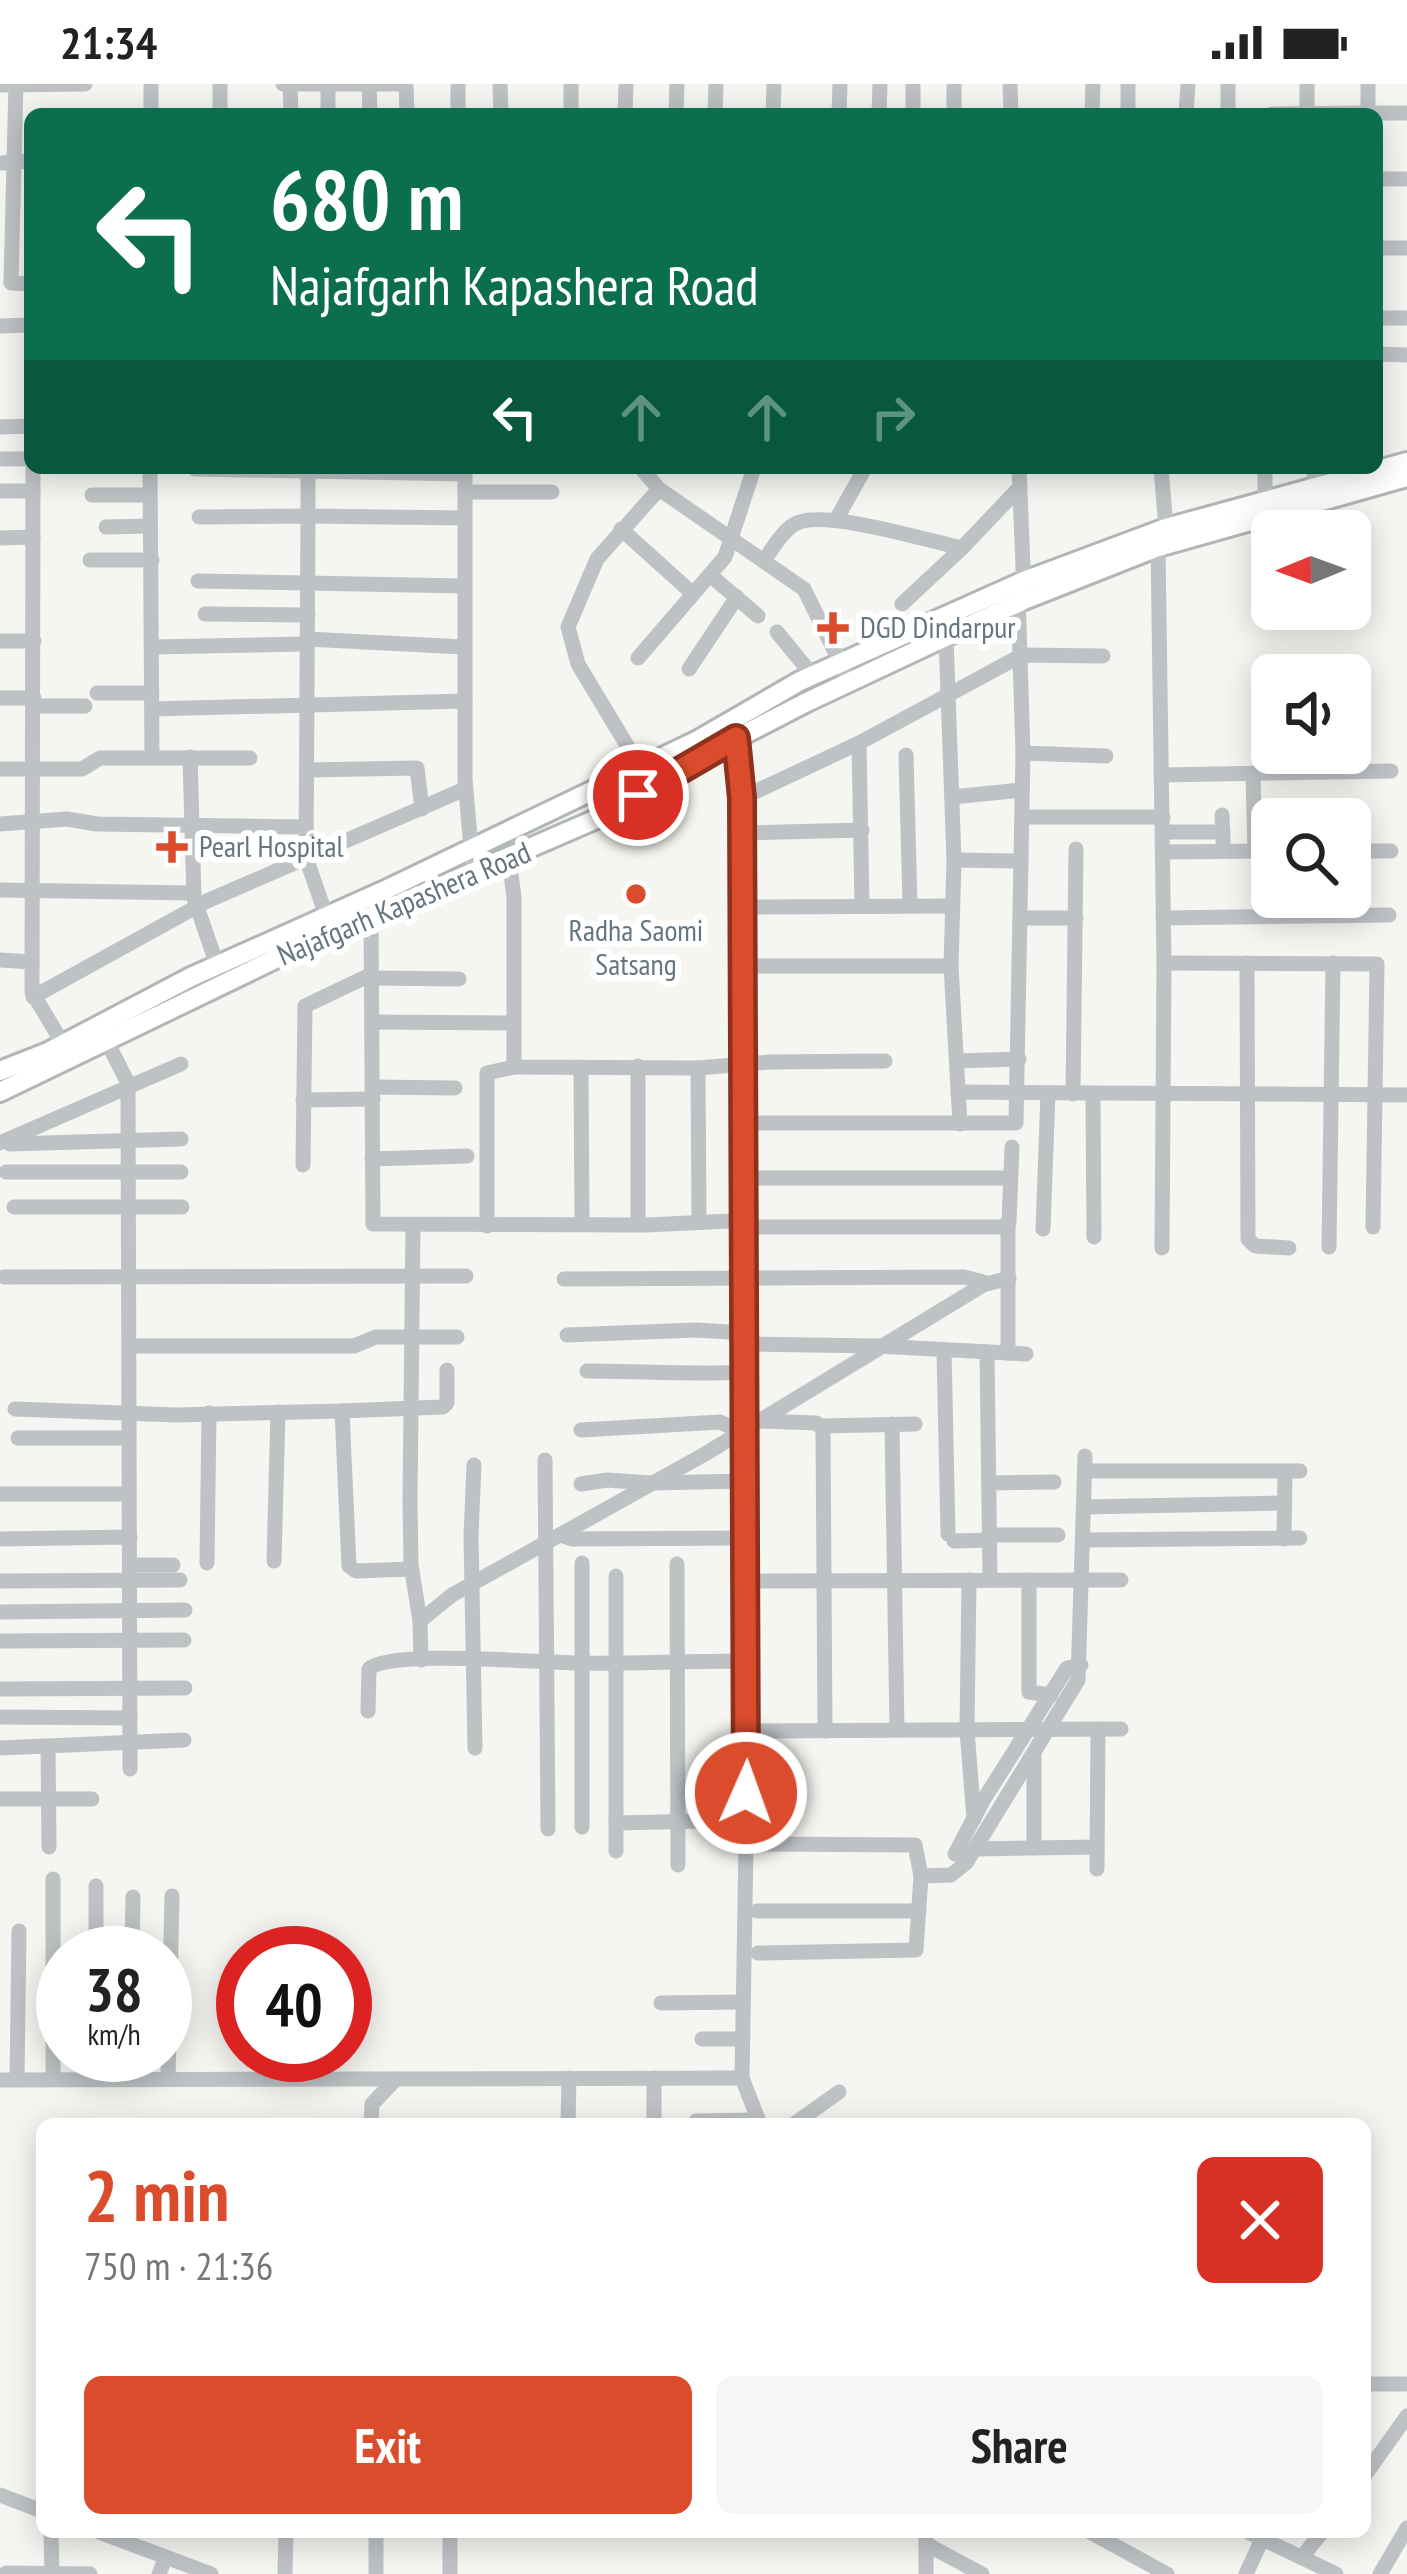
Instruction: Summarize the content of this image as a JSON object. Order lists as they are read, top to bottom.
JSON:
{
  "streets": {
    "main road": ["Najafgarh Kapashera Road"]
  },
  "places": {
    "health": ["DGD Dindarpur", "Pearl Hospital"],
    "other": ["Radha Saomi Satsang"]
  },
  "north": "left",
  "page": {
    "status": "21:34",
    "turn": ["680 m", "Najafgarh Kapashera Road"],
    "speed": "38 km/h",
    "limit": "40",
    "heading": ["2 min", "750 m · 21:36"],
    "buttons": ["Exit", "Share"]
  }
}
